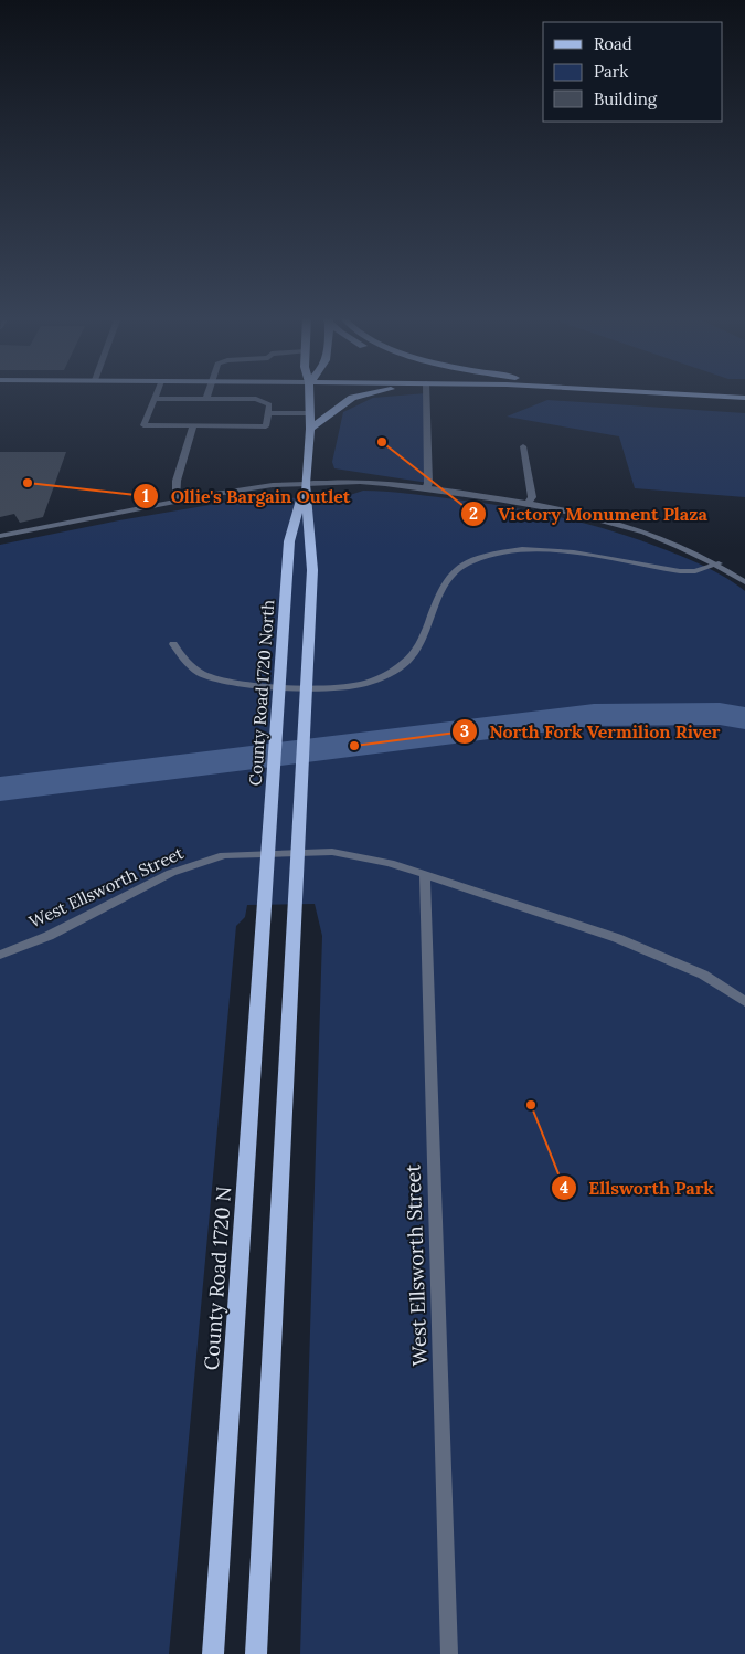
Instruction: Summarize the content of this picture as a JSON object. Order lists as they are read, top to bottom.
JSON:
{
  "streets": {
    "main road": ["County Road 1720 North", "County Road 1720 N"],
    "street": ["West Ellsworth Street"]
  },
  "crossings": [
    ["County Road 1720 North", "County Road 1720 N"]
  ],
  "places": [
    "Victory Monument Plaza",
    "Ollie's Bargain Outlet",
    "North Fork Vermilion River",
    "Ellsworth Park"
  ],
  "legend": ["Road", "Park", "Building"]
}
